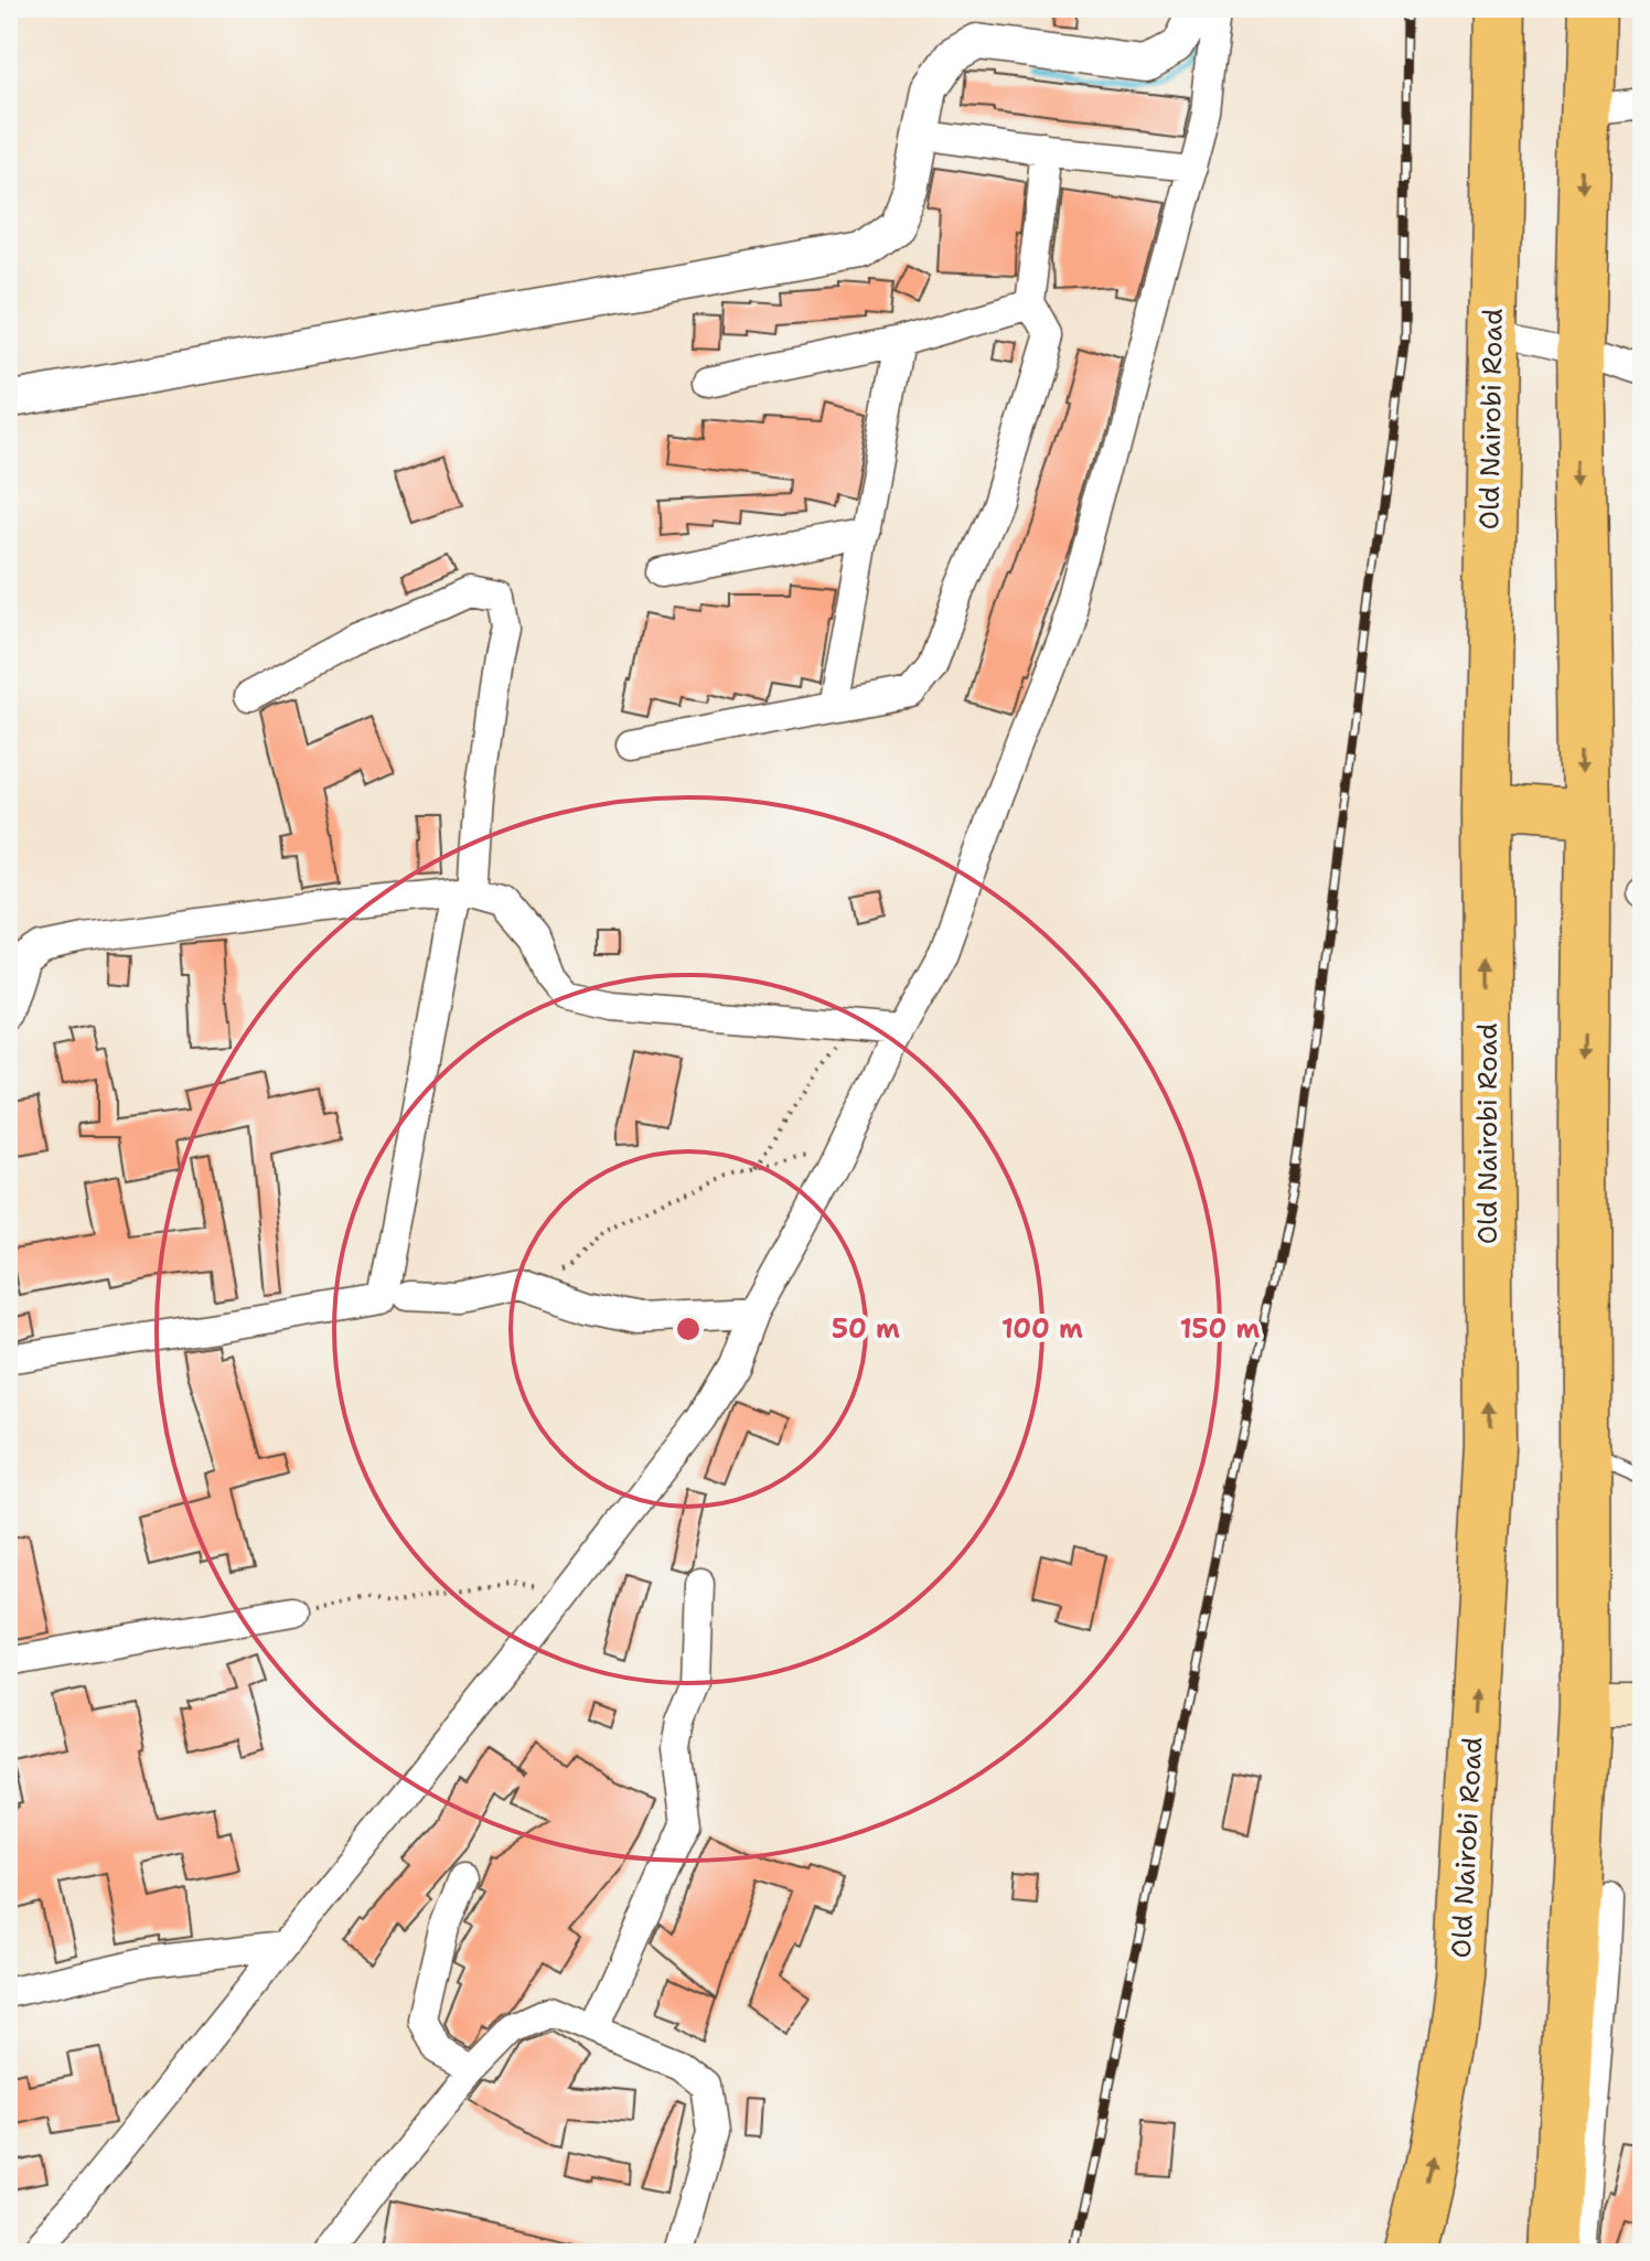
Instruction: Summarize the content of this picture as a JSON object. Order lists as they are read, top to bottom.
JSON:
{
  "streets": {
    "highway": ["Old Nairobi Road"]
  },
  "rings": ["50 m", "100 m", "150 m"]
}
